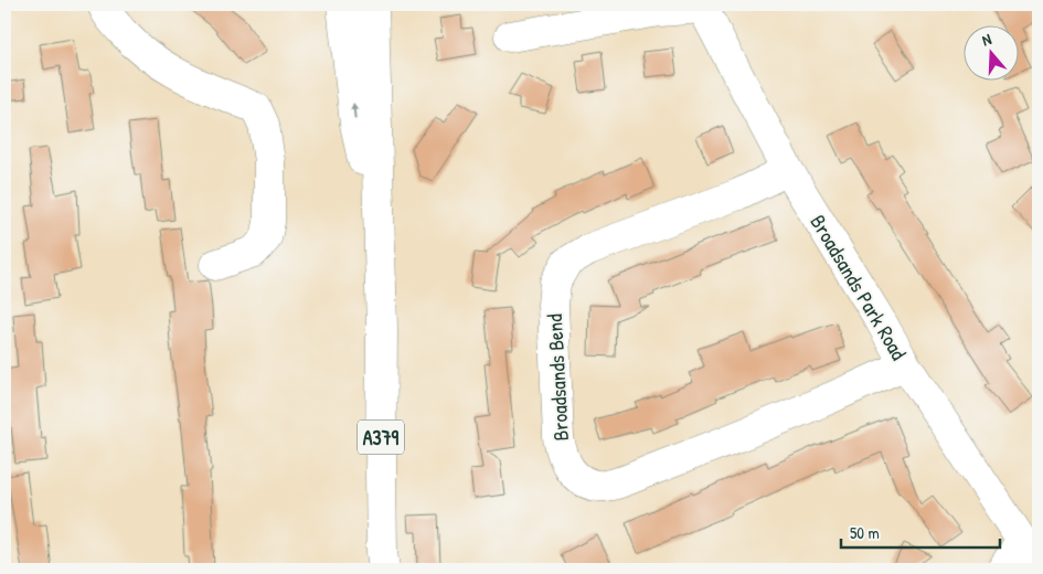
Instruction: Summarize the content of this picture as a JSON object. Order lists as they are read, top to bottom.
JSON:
{
  "streets": {
    "street": ["Broadsands Park Road", "Broadsands Bend", "A379"]
  },
  "crossings": [
    ["Broadsands Park Road", "Broadsands Bend"]
  ],
  "scale_bar": "50 m",
  "north": "top"
}
